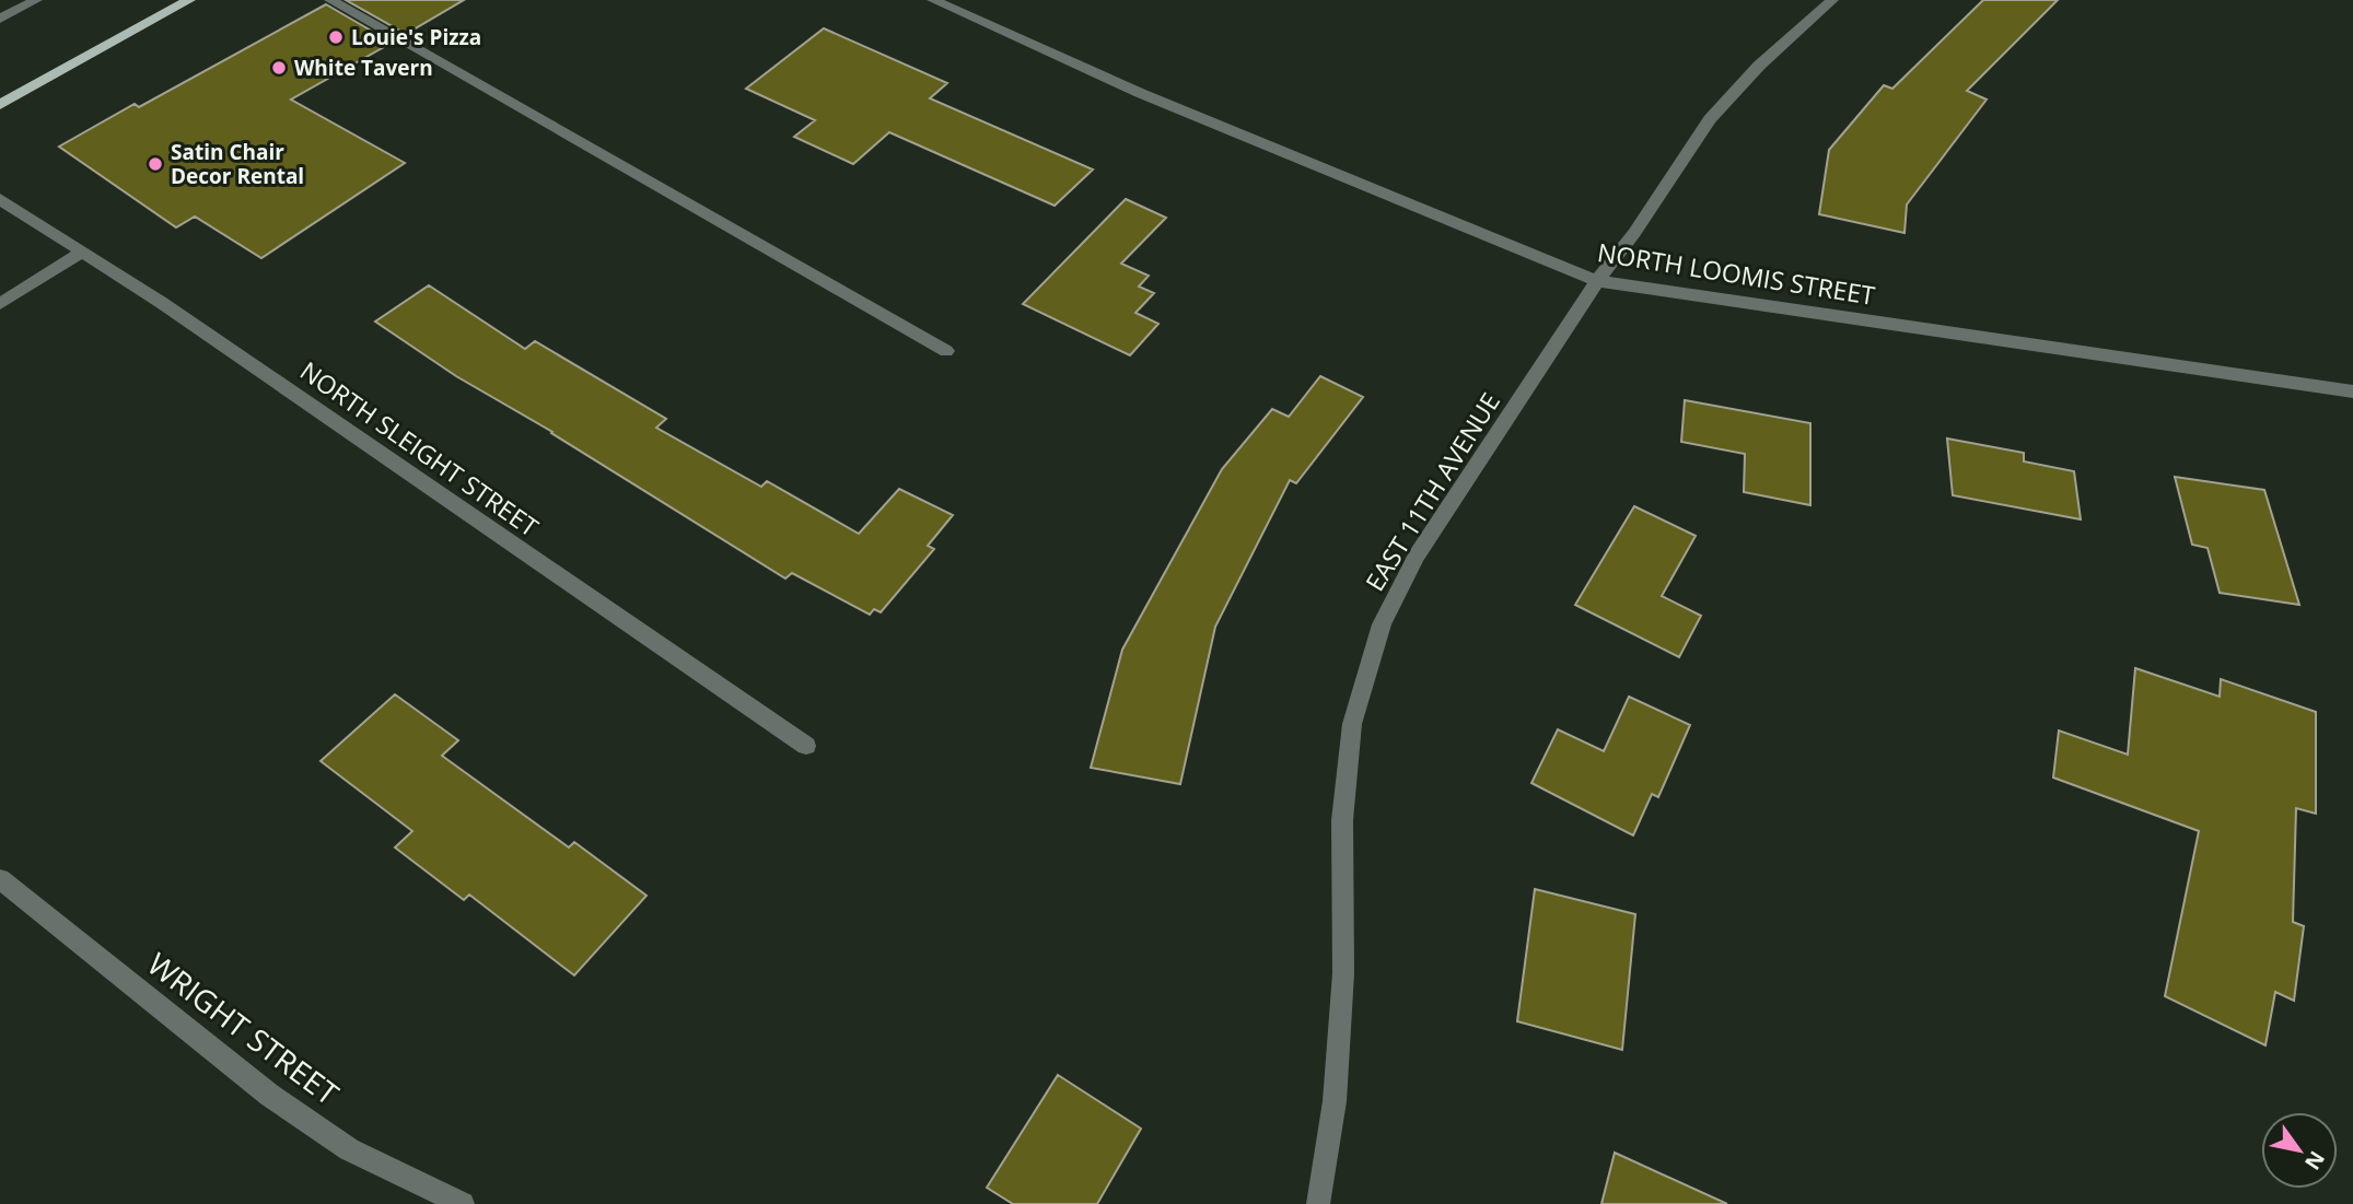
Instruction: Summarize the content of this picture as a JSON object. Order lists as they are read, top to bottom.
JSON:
{
  "streets": {
    "street": [
      "NORTH LOOMIS STREET",
      "NORTH SLEIGHT STREET",
      "EAST 11TH AVENUE",
      "WRIGHT STREET"
    ]
  },
  "crossings": [
    ["NORTH LOOMIS STREET", "EAST 11TH AVENUE"]
  ],
  "places": ["Louie's Pizza", "White Tavern", "Satin Chair Decor Rental"],
  "north": "bottom right"
}
